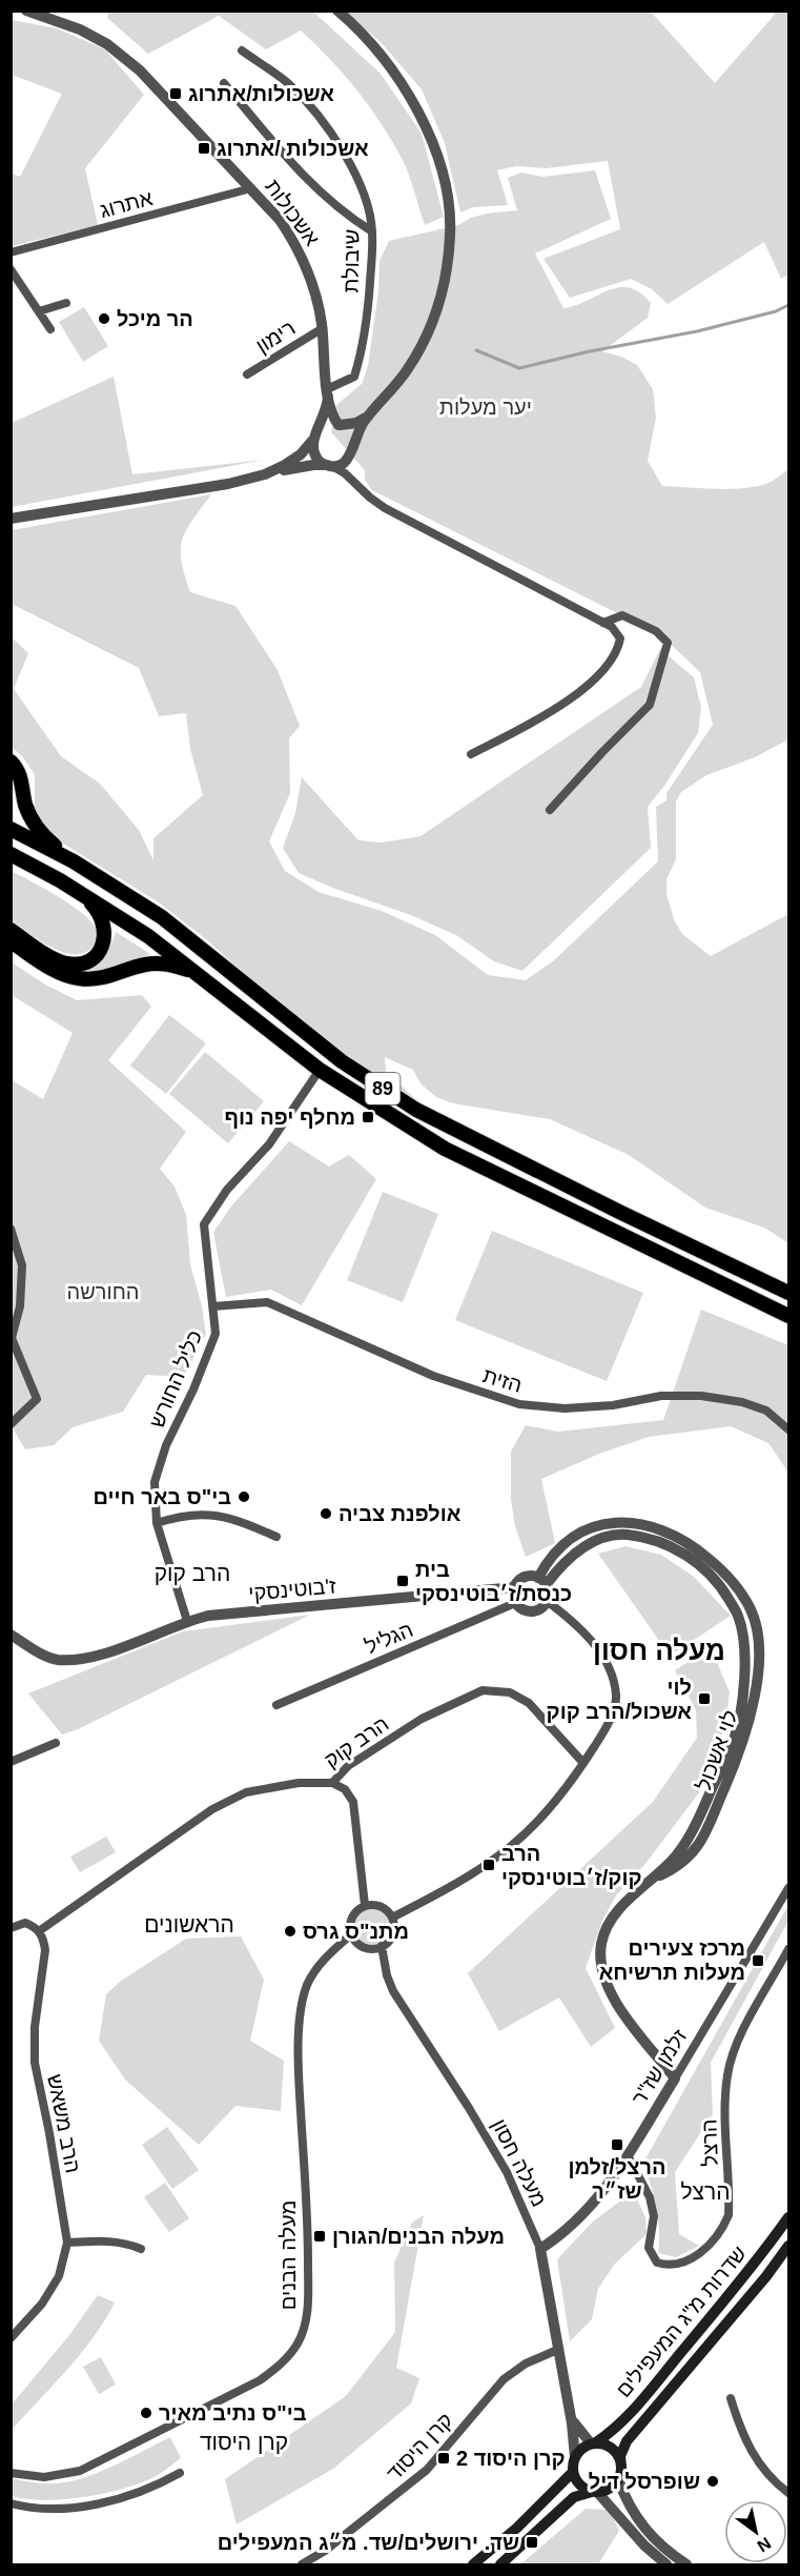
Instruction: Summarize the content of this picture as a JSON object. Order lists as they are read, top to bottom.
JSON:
{
  "streets": {
    "highway": ["89"],
    "main road": ["שדרות מ\"ג המעפילים"],
    "street": [
      "אתרוג",
      "אשכולות",
      "שיבולת",
      "רימון",
      "כליל החורש",
      "הזית",
      "ז'בוטינסקי",
      "הגליל",
      "הרב קוק",
      "לוי אשכול",
      "זלמן שז\"ר",
      "הרב משאש",
      "הרצל",
      "מעלה חסון",
      "מעלה הבנים",
      "קרן היסוד"
    ]
  },
  "crossings": [
    ["אתרוג", "אשכולות"],
    ["אשכולות", "שיבולת"],
    ["אשכולות", "רימון"],
    ["89", "כליל החורש"],
    ["כליל החורש", "הזית"],
    ["כליל החורש", "ז'בוטינסקי"],
    ["ז'בוטינסקי", "הגליל"],
    ["ז'בוטינסקי", "לוי אשכול"],
    ["הגליל", "לוי אשכול"],
    ["הרב קוק", "הרב משאש"],
    ["לוי אשכול", "זלמן שז\"ר"],
    ["זלמן שז\"ר", "הרצל"],
    ["זלמן שז\"ר", "מעלה חסון"],
    ["מעלה חסון", "מעלה הבנים"],
    ["מעלה חסון", "שדרות מ\"ג המעפילים"],
    ["מעלה חסון", "קרן היסוד"]
  ],
  "districts": [
    "הרב קוק",
    "מעלה חסון",
    "הראשונים",
    "הרצל",
    "קרן היסוד"
  ],
  "parks": ["יער מעלות", "החורשה"],
  "places": {
    "transit": [
      "אשכולות/אתרוג",
      "אשכולות /אתרוג",
      "מחלף יפה נוף",
      "בית כנסת/ז׳בוטינסקי",
      "לוי אשכול/הרב קוק",
      "הרב קוק/ז׳בוטינסקי",
      "מרכז צעירים מעלות תרשיחא",
      "הרצל/זלמן שז״ר",
      "מעלה הבנים/הגורן",
      "קרן היסוד 2",
      "שד. ירושלים/שד. מ״ג המעפילים"
    ],
    "other": [
      "הר מיכל",
      "בי\"ס באר חיים",
      "אולפנת צביה",
      "מתנ\"ס גרס",
      "בי\"ס נתיב מאיר",
      "שופרסל דיל"
    ]
  },
  "north": "bottom right"
}
